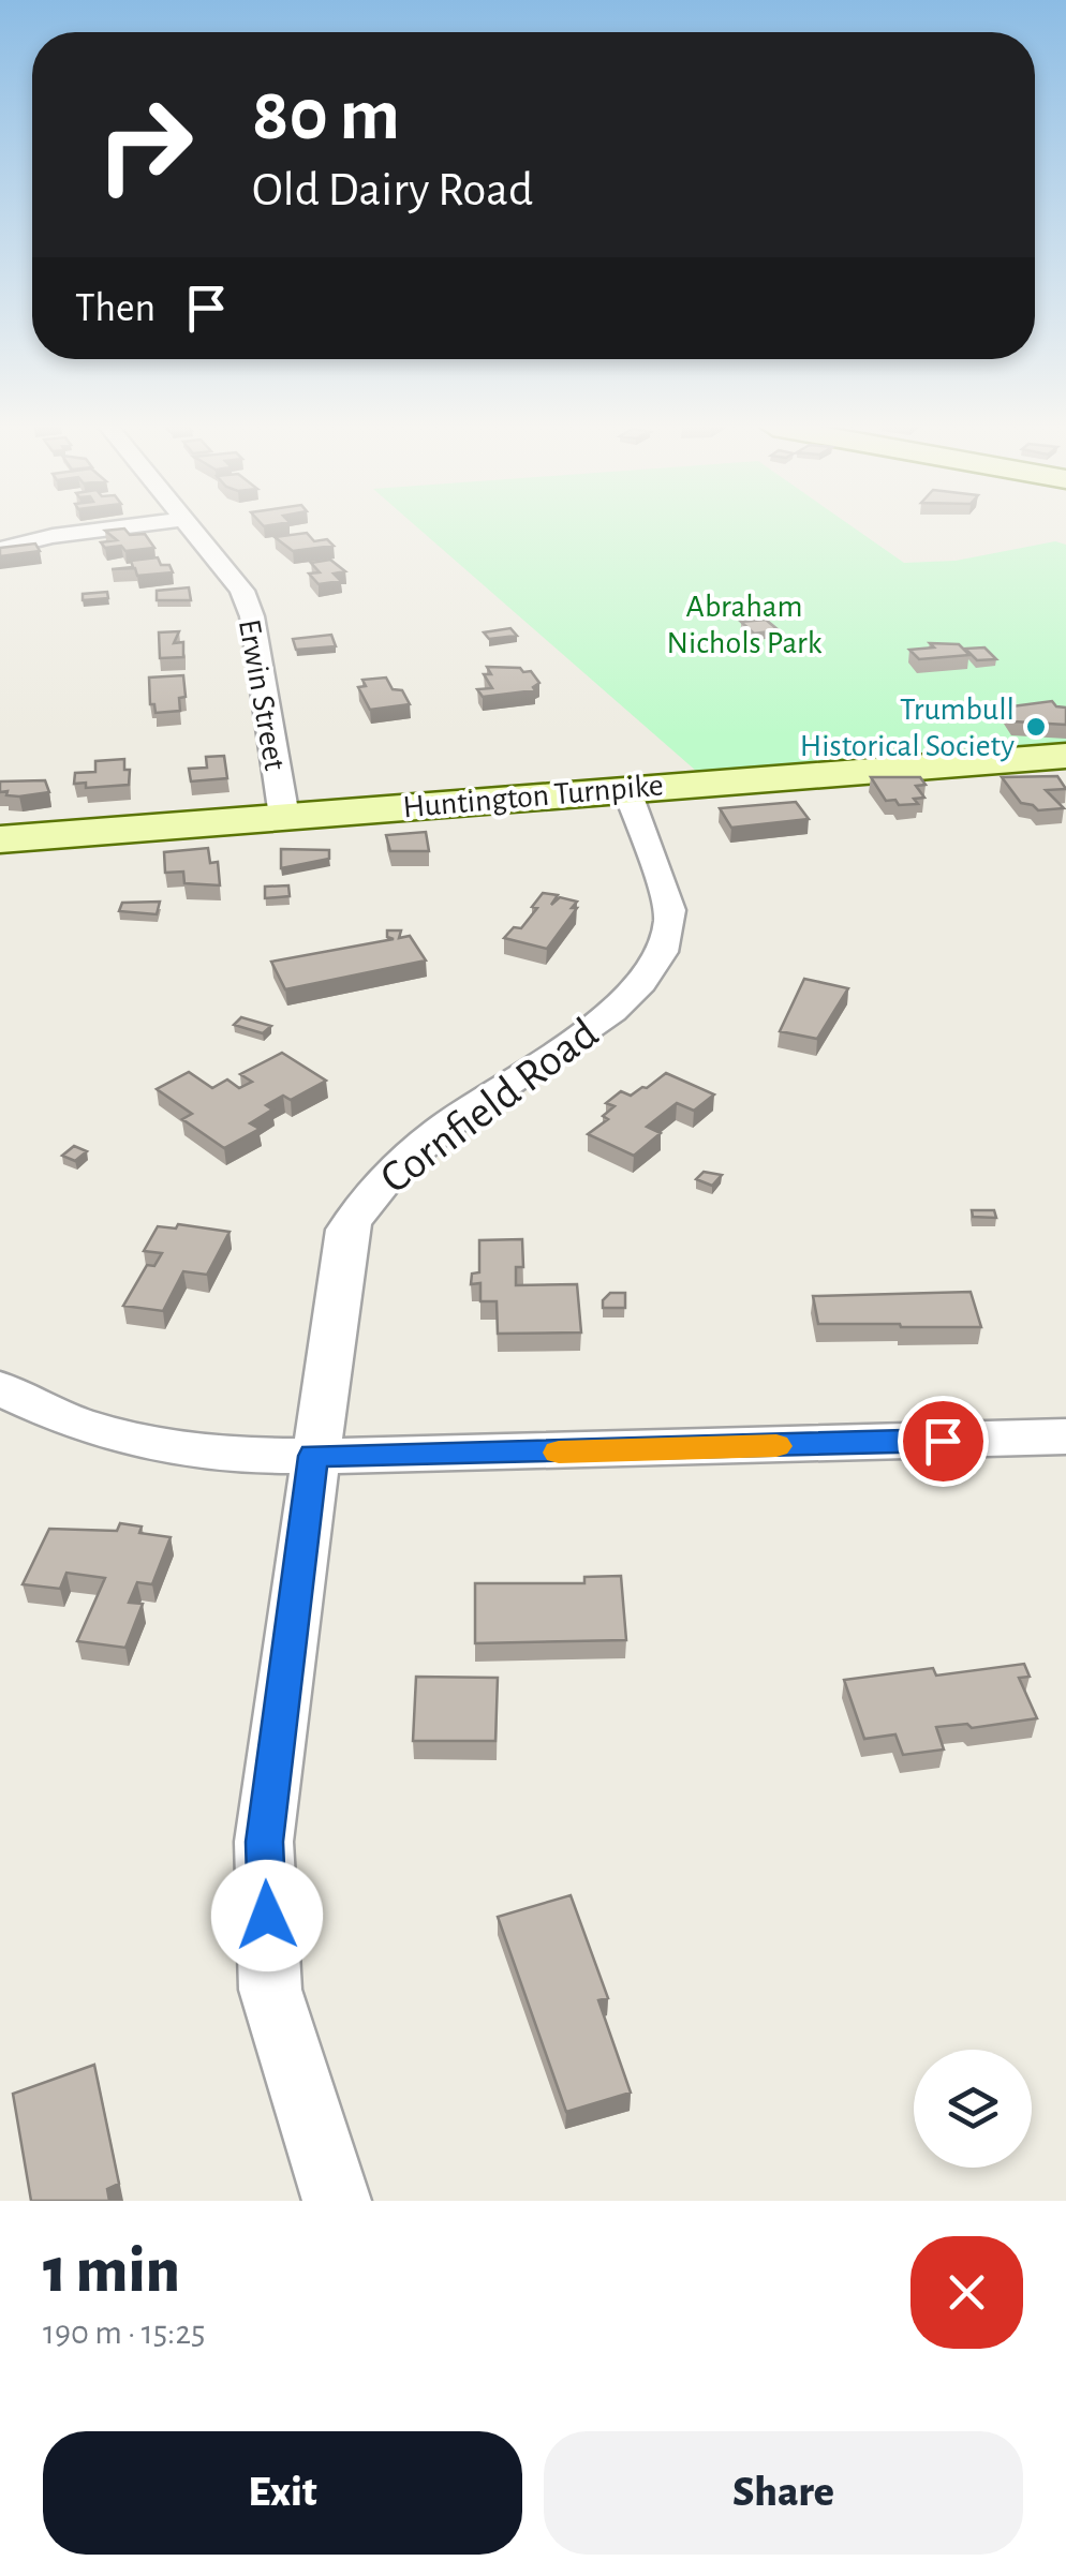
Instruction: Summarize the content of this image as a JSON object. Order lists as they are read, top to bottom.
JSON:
{
  "streets": {
    "main road": ["Huntington Turnpike"],
    "street": ["Erwin Street", "Cornfield Road"]
  },
  "crossings": [
    ["Erwin Street", "Huntington Turnpike"],
    ["Huntington Turnpike", "Cornfield Road"]
  ],
  "parks": ["Abraham Nichols Park"],
  "places": ["Trumbull Historical Society"],
  "page": {
    "turn": ["80 m", "Old Dairy Road"],
    "then": "Then",
    "heading": ["1 min", "190 m · 15:25"],
    "buttons": ["Exit", "Share"]
  }
}
